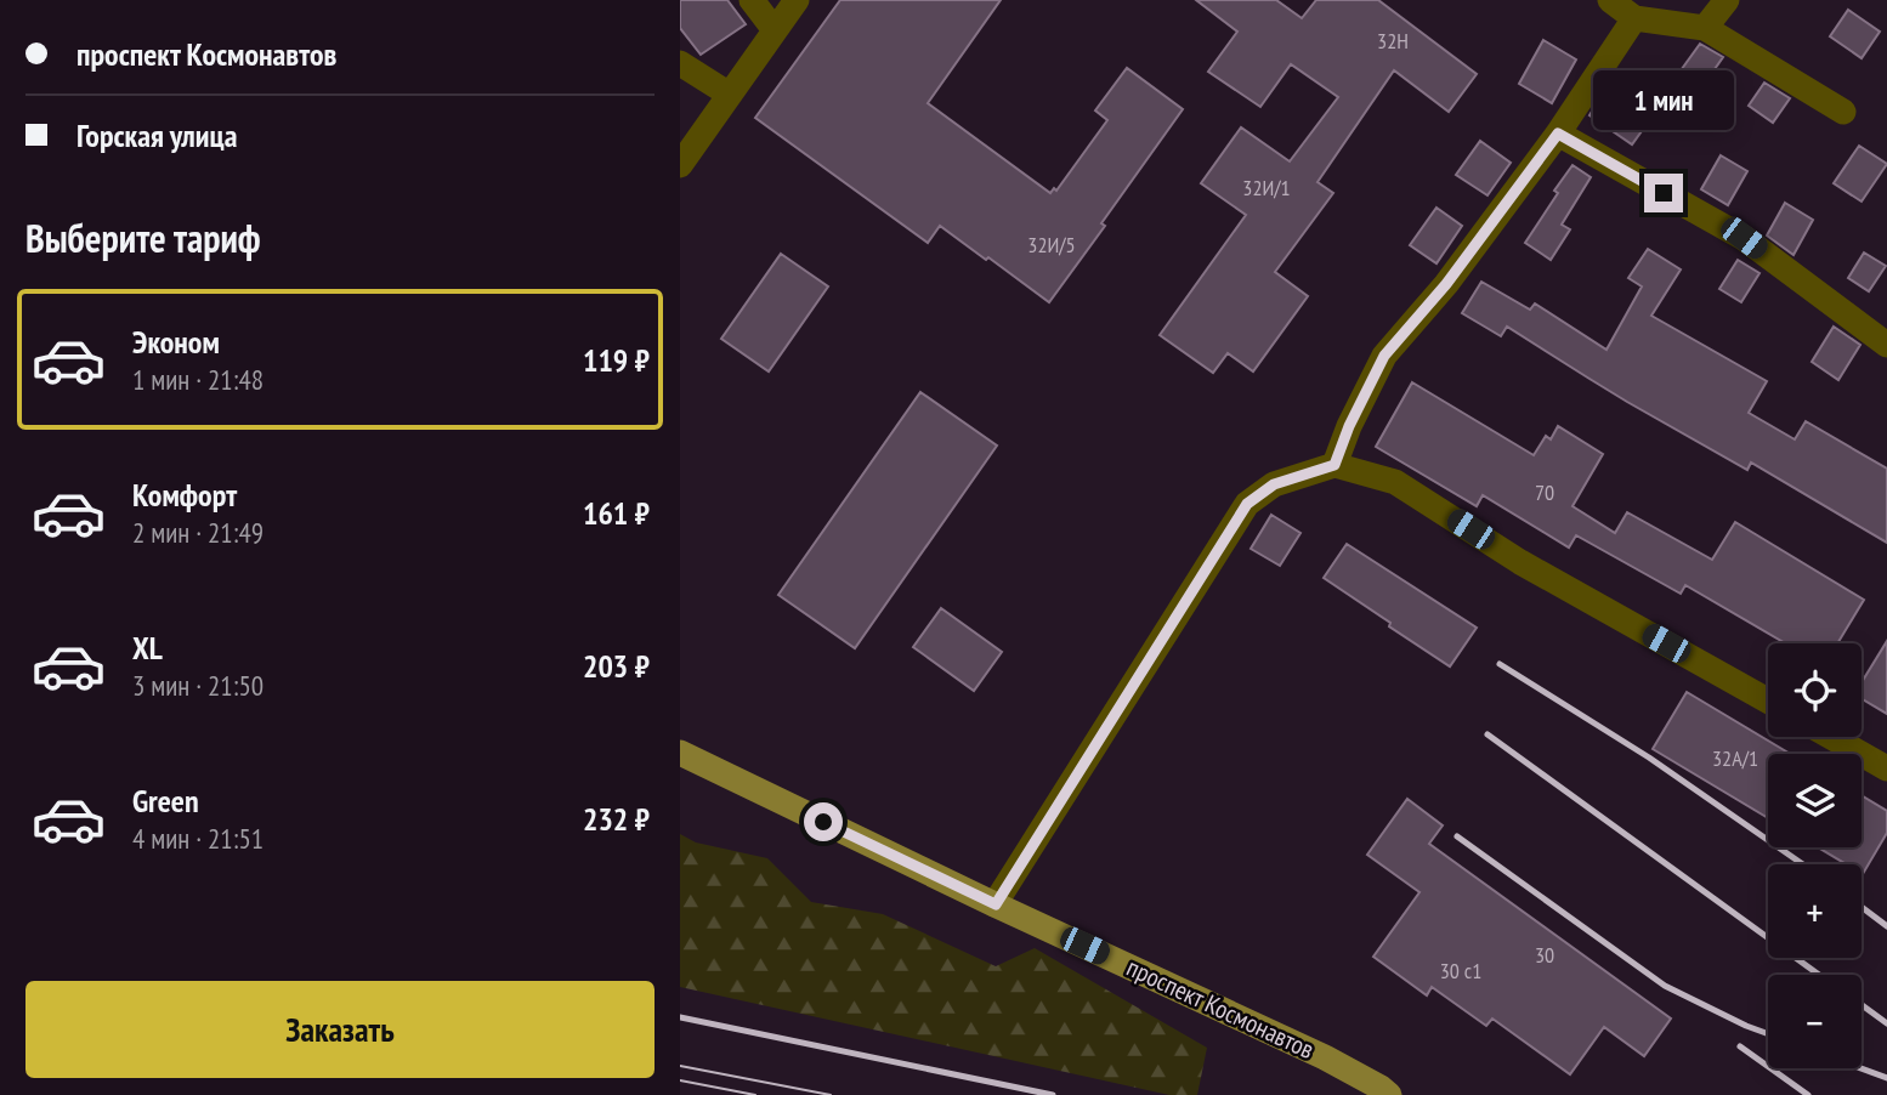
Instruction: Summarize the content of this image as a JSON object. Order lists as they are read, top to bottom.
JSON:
{
  "streets": {
    "main road": ["проспект Космонавтов"]
  },
  "house_numbers": [
    "32Н",
    "32И/1",
    "32И/5",
    "70",
    "32А/1",
    "30",
    "30 с1"
  ],
  "page": {
    "banner": ["проспект Космонавтов", "Горская улица"],
    "bubble": "1 мин",
    "heading": "Выберите тариф",
    "list": [
      {
        "name": "Эконом",
        "note": "1 мин · 21:48",
        "value": "119 ₽"
      },
      {
        "name": "Комфорт",
        "note": "2 мин · 21:49",
        "value": "161 ₽"
      },
      {
        "name": "XL",
        "note": "3 мин · 21:50",
        "value": "203 ₽"
      },
      {
        "name": "Green",
        "note": "4 мин · 21:51",
        "value": "232 ₽"
      }
    ],
    "map_buttons": ["+", "−"],
    "buttons": "Заказать"
  }
}
